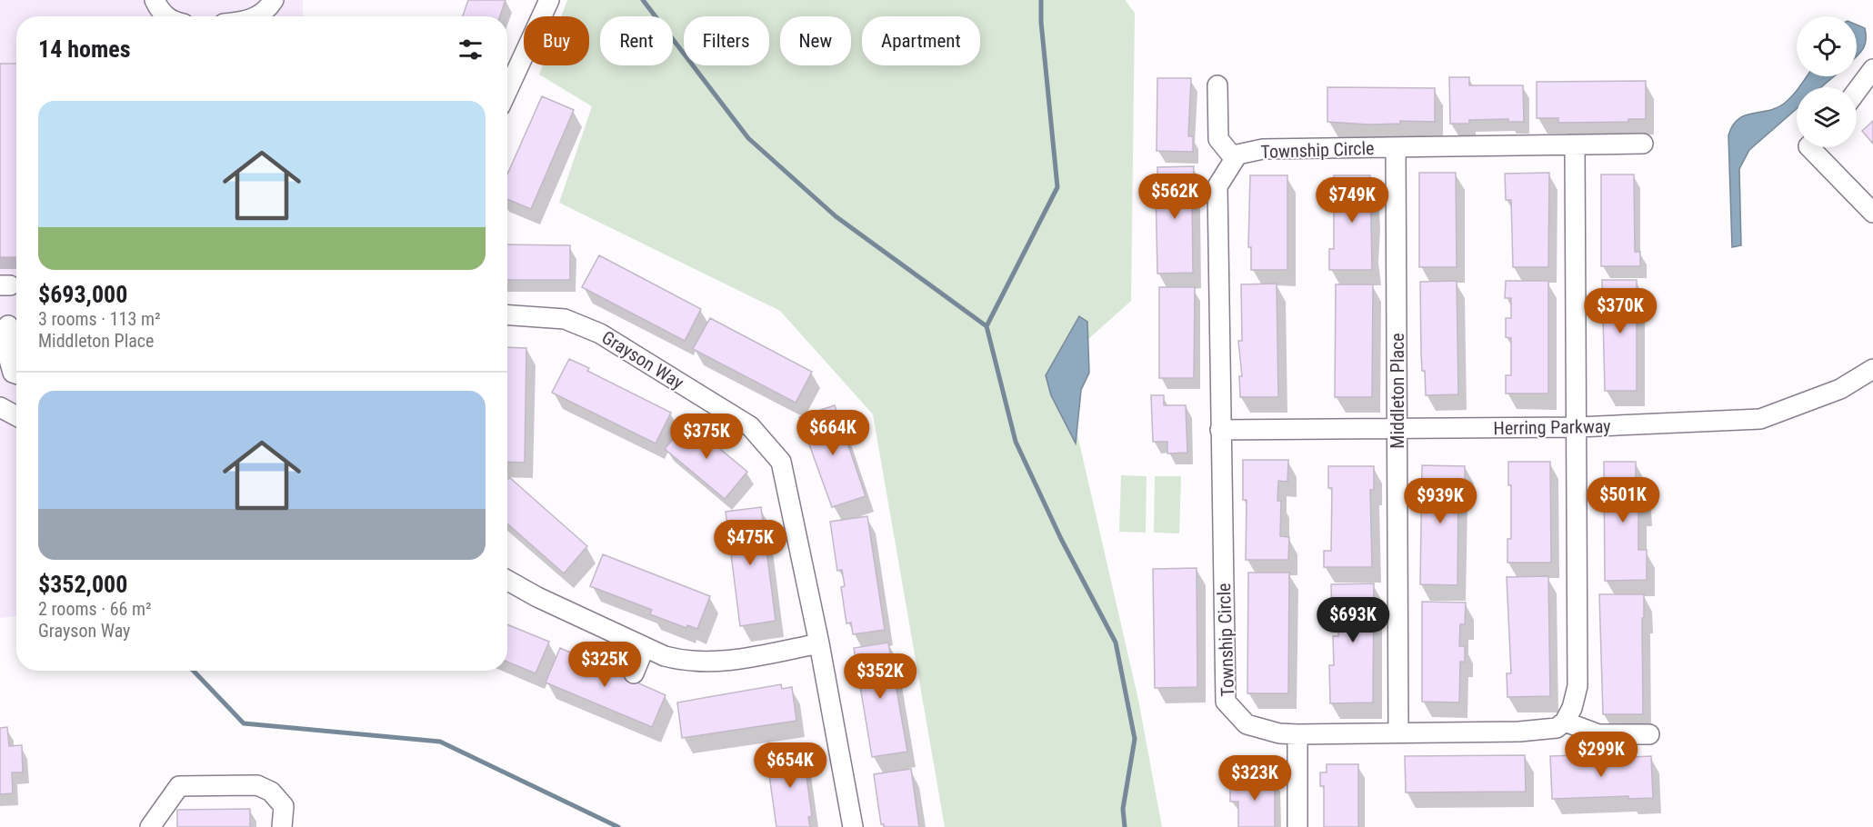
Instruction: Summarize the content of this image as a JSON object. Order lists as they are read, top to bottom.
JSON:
{
  "streets": {
    "street": [
      "Township Circle",
      "Grayson Way",
      "Middleton Place",
      "Herring Parkway"
    ]
  },
  "crossings": [
    ["Township Circle", "Middleton Place"],
    ["Township Circle", "Herring Parkway"],
    ["Middleton Place", "Herring Parkway"]
  ],
  "page": {
    "chip": [
      "Buy",
      "Rent",
      "Filters",
      "New",
      "Apartment"
    ],
    "heading": "14 homes",
    "list": [
      {
        "name": "$693,000",
        "note": "3 rooms · 113 m² · Middleton Place"
      },
      {
        "name": "$352,000",
        "note": "2 rooms · 66 m² · Grayson Way"
      }
    ],
    "price": [
      "$562K",
      "$749K",
      "$370K",
      "$664K",
      "$375K",
      "$501K",
      "$939K",
      "$475K",
      "$693K",
      "$325K",
      "$352K",
      "$299K",
      "$654K",
      "$323K"
    ]
  }
}
